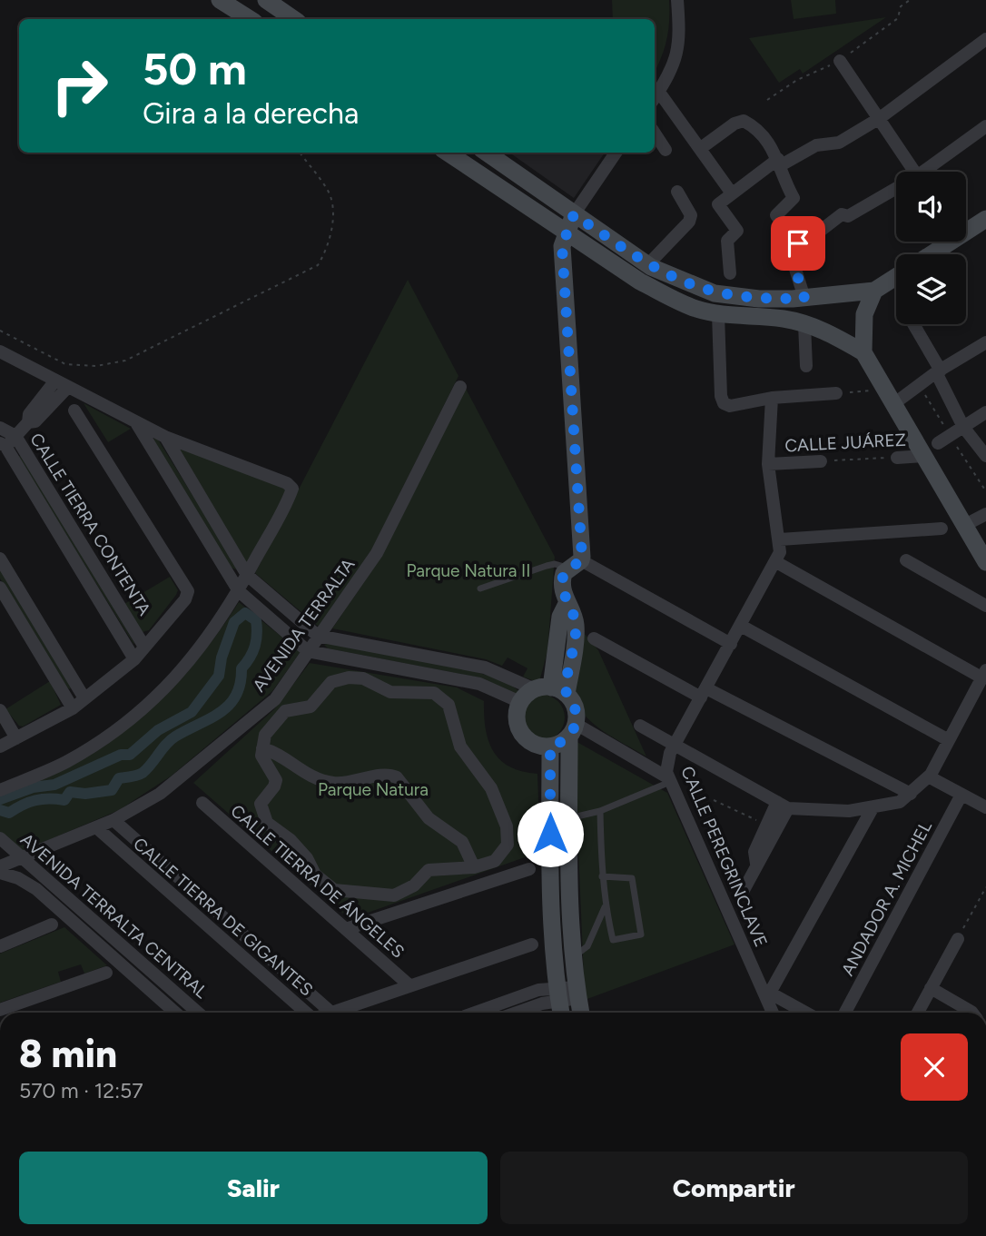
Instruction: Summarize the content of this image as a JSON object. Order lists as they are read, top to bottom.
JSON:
{
  "streets": {
    "street": [
      "CALLE JUÁREZ",
      "CALLE TIERRA CONTENTA",
      "AVENIDA TERRALTA",
      "CALLE PEREGRINCLAVE",
      "CALLE TIERRA DE ÁNGELES",
      "ANDADOR A. MICHEL",
      "AVENIDA TERRALTA CENTRAL",
      "CALLE TIERRA DE GIGANTES"
    ]
  },
  "crossings": [
    ["AVENIDA TERRALTA", "AVENIDA TERRALTA CENTRAL"],
    ["AVENIDA TERRALTA", "CALLE TIERRA DE GIGANTES"],
    ["CALLE TIERRA DE ÁNGELES", "CALLE TIERRA DE GIGANTES"]
  ],
  "parks": ["Parque Natura II", "Parque Natura"],
  "page": {
    "turn": ["50 m", "Gira a la derecha"],
    "heading": ["8 min", "570 m · 12:57"],
    "buttons": ["Salir", "Compartir"]
  }
}
